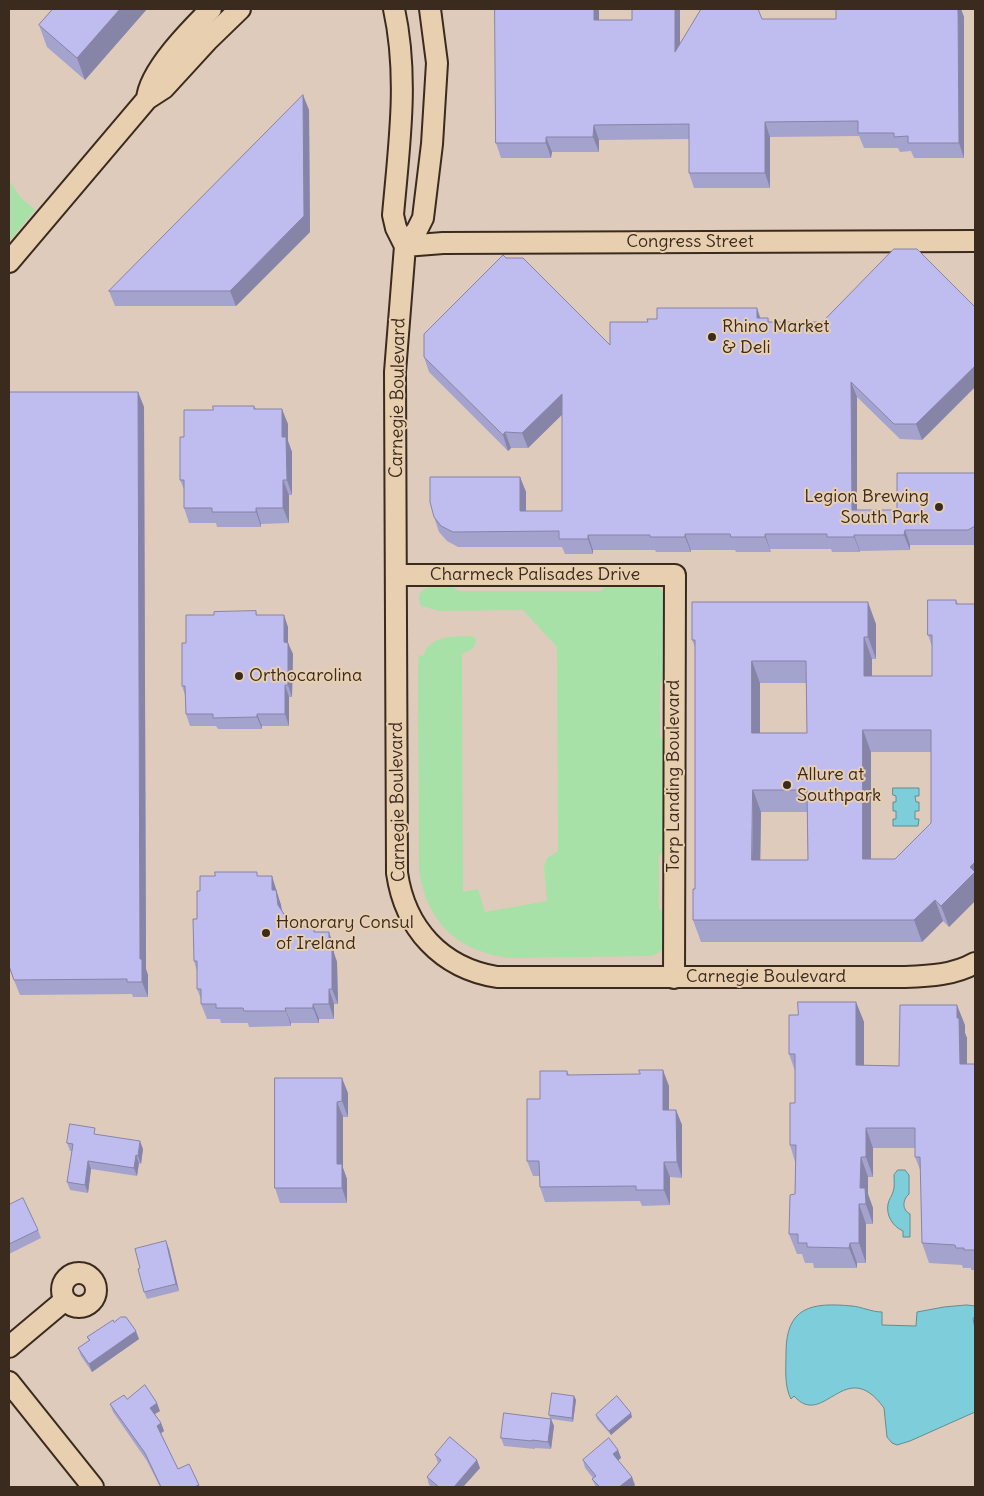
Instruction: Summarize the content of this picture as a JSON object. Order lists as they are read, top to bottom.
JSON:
{
  "streets": {
    "street": [
      "Congress Street",
      "Carnegie Boulevard",
      "Charmeck Palisades Drive",
      "Torp Landing Boulevard"
    ]
  },
  "crossings": [
    ["Congress Street", "Carnegie Boulevard"],
    ["Carnegie Boulevard", "Charmeck Palisades Drive"],
    ["Carnegie Boulevard", "Torp Landing Boulevard"],
    ["Charmeck Palisades Drive", "Torp Landing Boulevard"]
  ],
  "places": [
    "Rhino Market & Deli",
    "Legion Brewing South Park",
    "Orthocarolina",
    "Allure at Southpark",
    "Honorary Consul of Ireland"
  ]
}
